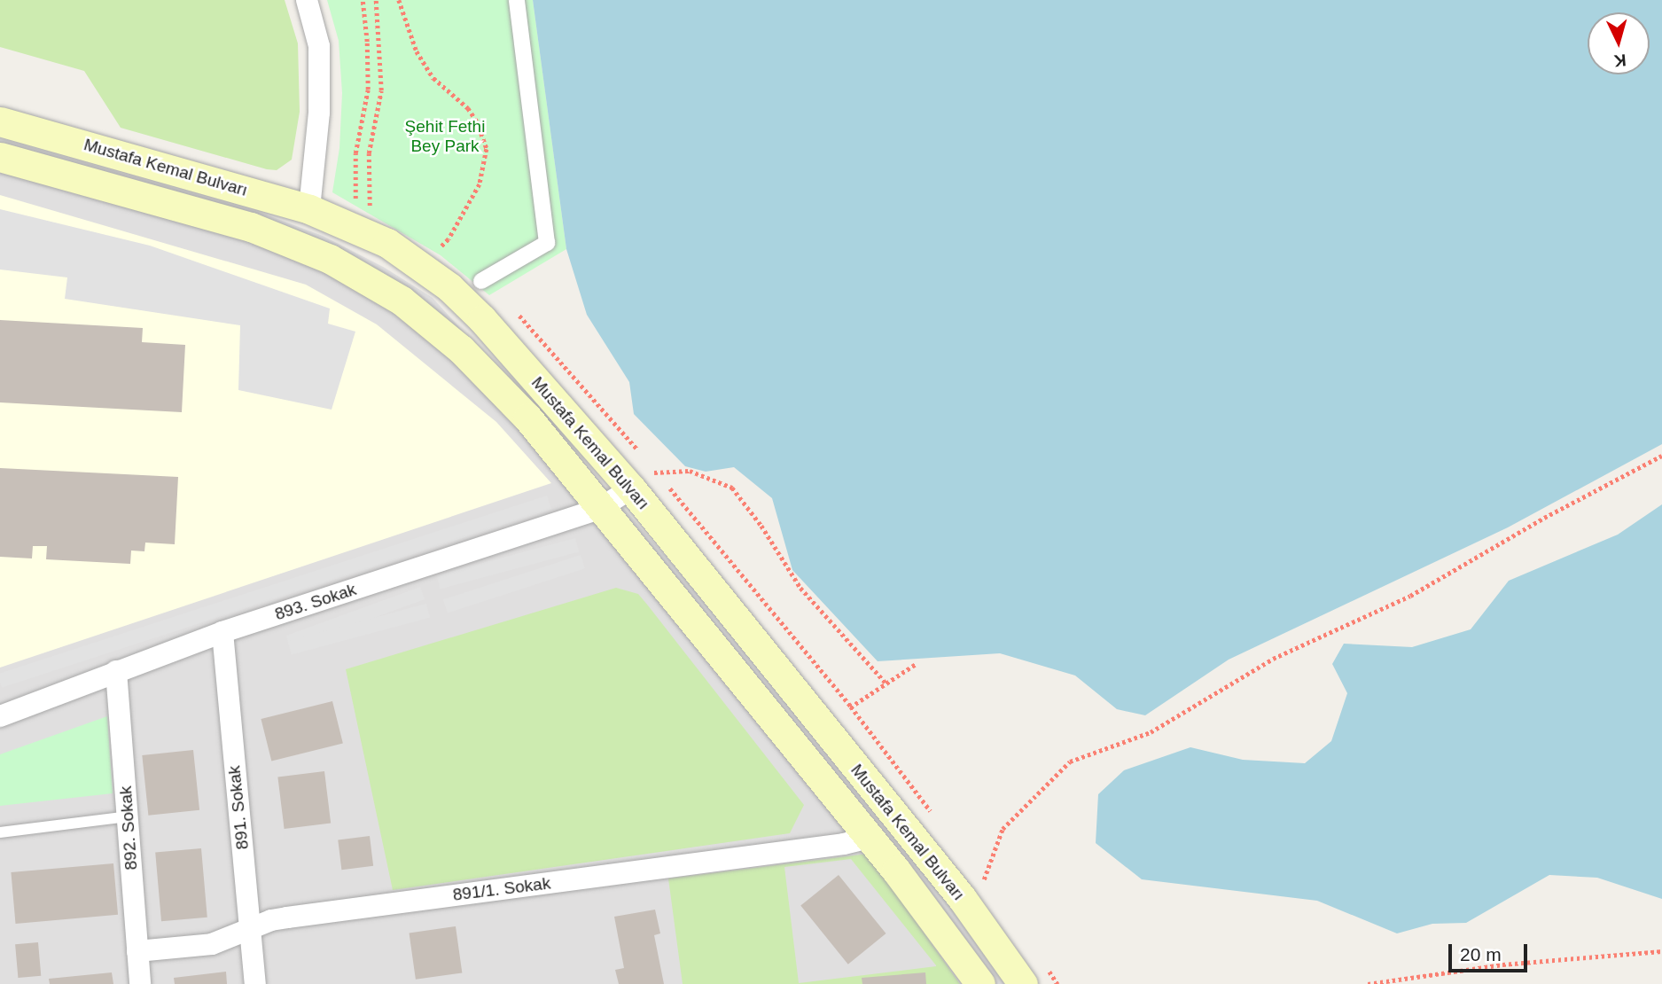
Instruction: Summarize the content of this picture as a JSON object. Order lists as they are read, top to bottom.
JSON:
{
  "streets": {
    "main road": ["Mustafa Kemal Bulvarı"],
    "street": [
      "893. Sokak",
      "891. Sokak",
      "892. Sokak",
      "891/1. Sokak"
    ]
  },
  "crossings": [
    ["Mustafa Kemal Bulvarı", "893. Sokak"],
    ["Mustafa Kemal Bulvarı", "891/1. Sokak"],
    ["893. Sokak", "891. Sokak"],
    ["893. Sokak", "892. Sokak"],
    ["891. Sokak", "891/1. Sokak"],
    ["892. Sokak", "891/1. Sokak"]
  ],
  "parks": ["Şehit Fethi Bey Park"],
  "scale_bar": "20 m",
  "north": "bottom"
}
